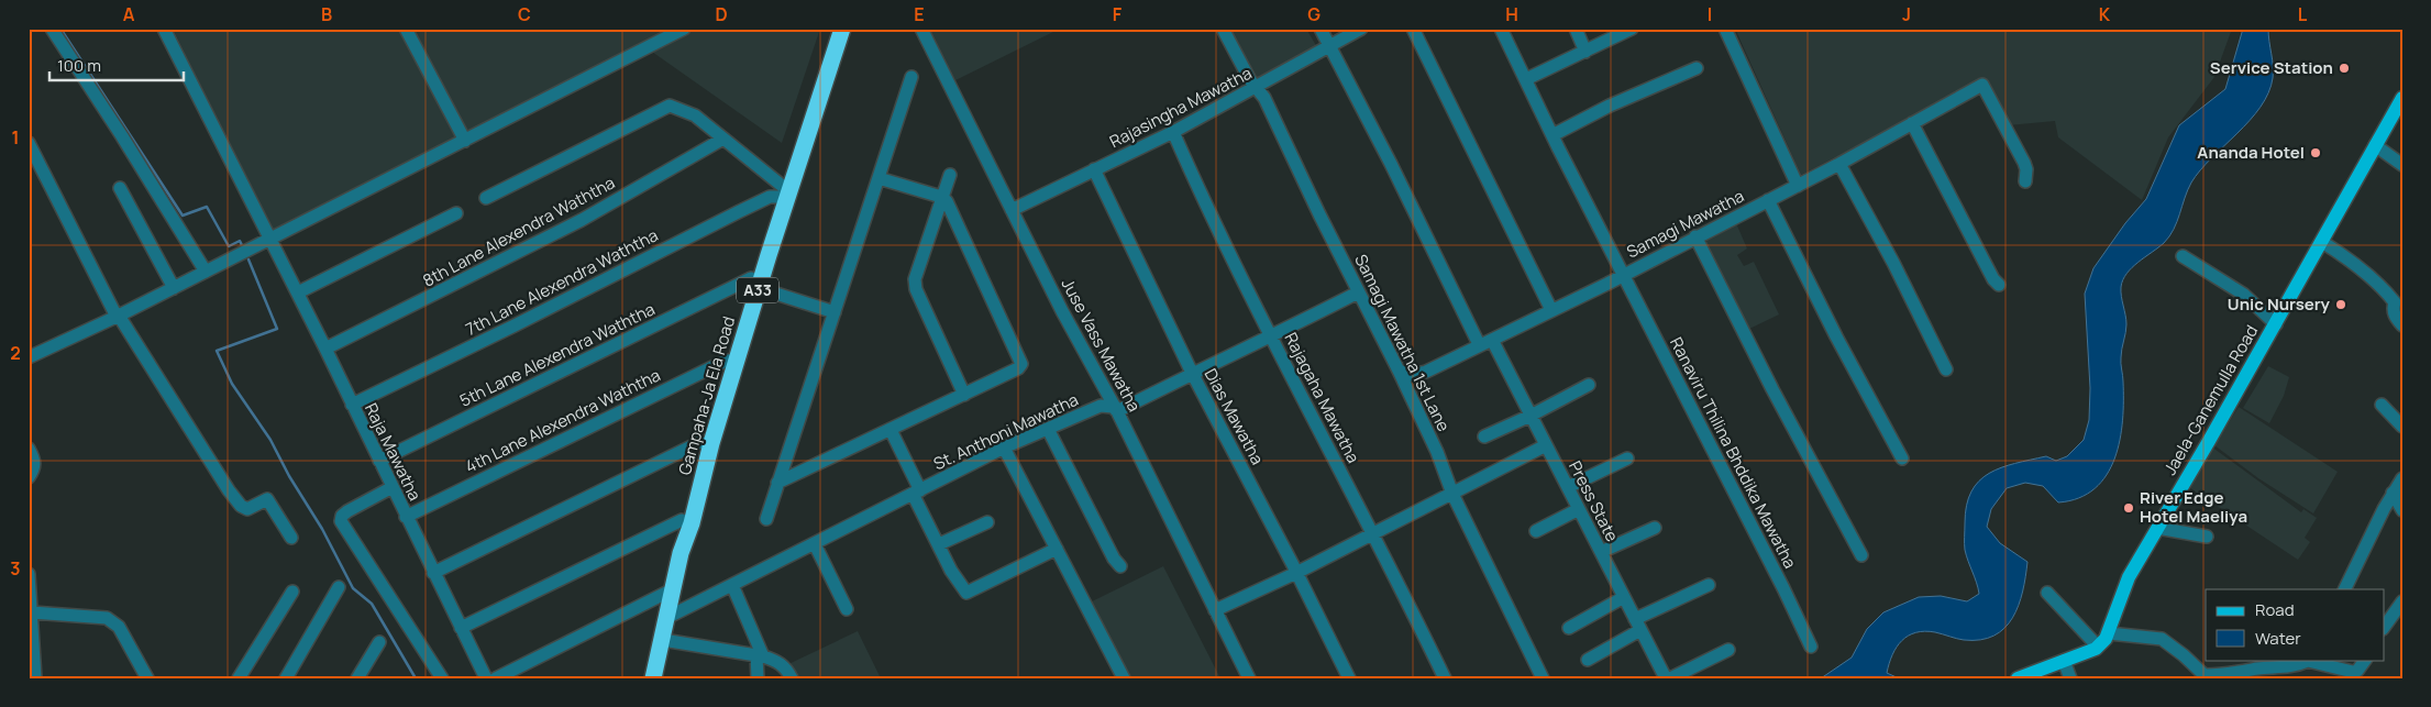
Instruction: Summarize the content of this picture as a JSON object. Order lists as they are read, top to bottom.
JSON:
{
  "streets": {
    "highway": ["A33", "Gampaha-Ja Ela Road"],
    "main road": ["Jaela-Ganemulla Road"],
    "street": [
      "Rajasingha Mawatha",
      "Samagi Mawatha",
      "8th Lane Alexendra Waththa",
      "7th Lane Alexendra Waththa",
      "Samagi Mawatha 1st Lane",
      "Juse Vass Mawatha",
      "5th Lane Alexendra Waththa",
      "Rajagaha Mawatha",
      "Dias Mawatha",
      "4th Lane Alexendra Waththa",
      "St. Anthoni Mawatha",
      "Raja Mawatha",
      "Ranaviru Thilina Bhddika Mawatha",
      "Press State"
    ]
  },
  "crossings": [
    ["Rajasingha Mawatha", "Samagi Mawatha 1st Lane"],
    ["Rajasingha Mawatha", "Juse Vass Mawatha"],
    ["Rajasingha Mawatha", "Rajagaha Mawatha"],
    ["Rajasingha Mawatha", "Dias Mawatha"],
    ["Samagi Mawatha", "Samagi Mawatha 1st Lane"],
    ["Samagi Mawatha", "Ranaviru Thilina Bhddika Mawatha"],
    ["Samagi Mawatha", "Press State"],
    ["8th Lane Alexendra Waththa", "Raja Mawatha"],
    ["7th Lane Alexendra Waththa", "Gampaha-Ja Ela Road"],
    ["7th Lane Alexendra Waththa", "Raja Mawatha"],
    ["Juse Vass Mawatha", "St. Anthoni Mawatha"],
    ["5th Lane Alexendra Waththa", "Gampaha-Ja Ela Road"],
    ["5th Lane Alexendra Waththa", "Raja Mawatha"],
    ["Gampaha-Ja Ela Road", "4th Lane Alexendra Waththa"],
    ["Gampaha-Ja Ela Road", "St. Anthoni Mawatha"],
    ["4th Lane Alexendra Waththa", "Raja Mawatha"]
  ],
  "places": [
    "Service Station",
    "Ananda Hotel",
    "Unic Nursery",
    "River Edge Hotel Maeliya"
  ],
  "legend": ["Road", "Water"],
  "scale_bar": "100 m",
  "grid": {
    "columns": [
      "A",
      "B",
      "C",
      "D",
      "E",
      "F",
      "G",
      "H",
      "I",
      "J",
      "K",
      "L"
    ],
    "rows": ["1", "2", "3"]
  }
}
